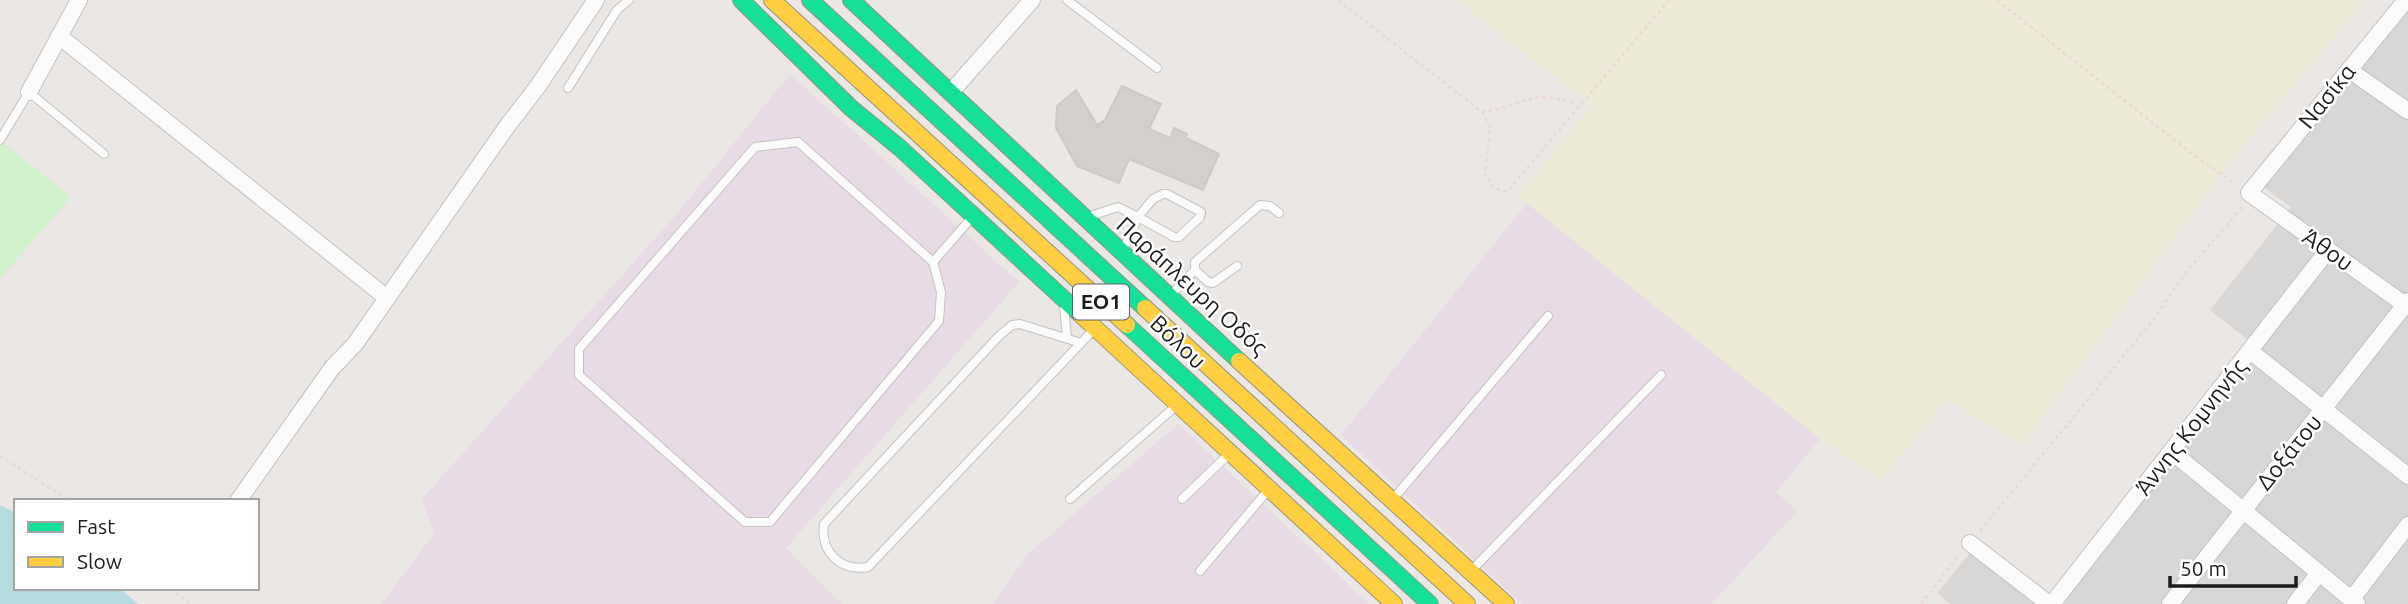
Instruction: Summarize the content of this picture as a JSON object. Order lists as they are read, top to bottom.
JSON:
{
  "streets": {
    "street": [
      "Νασίκα",
      "Άθου",
      "Παράπλευρη Οδός",
      "ΕΟ1",
      "Βόλου",
      "Άννης Κομνηνής",
      "Δοξάτου"
    ]
  },
  "crossings": [
    ["Νασίκα", "Άθου"],
    ["Άθου", "Άννης Κομνηνής"],
    ["Άθου", "Δοξάτου"]
  ],
  "legend": ["Fast", "Slow"],
  "scale_bar": "50 m"
}
